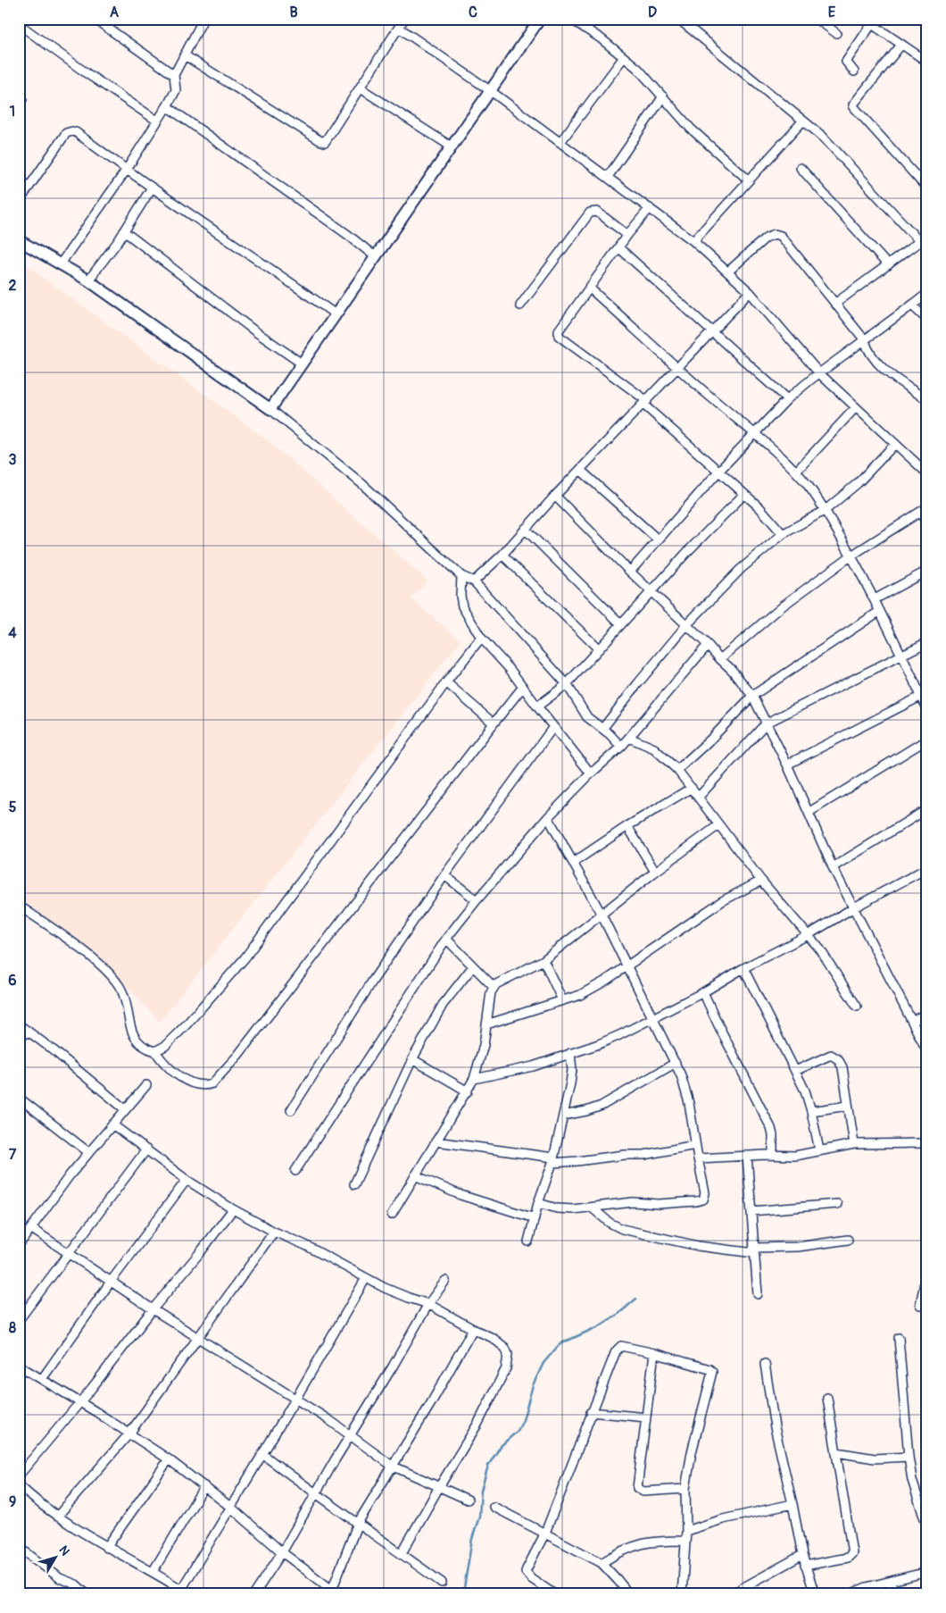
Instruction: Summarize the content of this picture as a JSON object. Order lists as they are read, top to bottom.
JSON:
{
  "north": "top right",
  "grid": {
    "columns": [
      "A",
      "B",
      "C",
      "D",
      "E"
    ],
    "rows": [
      "1",
      "2",
      "3",
      "4",
      "5",
      "6",
      "7",
      "8",
      "9"
    ]
  }
}
